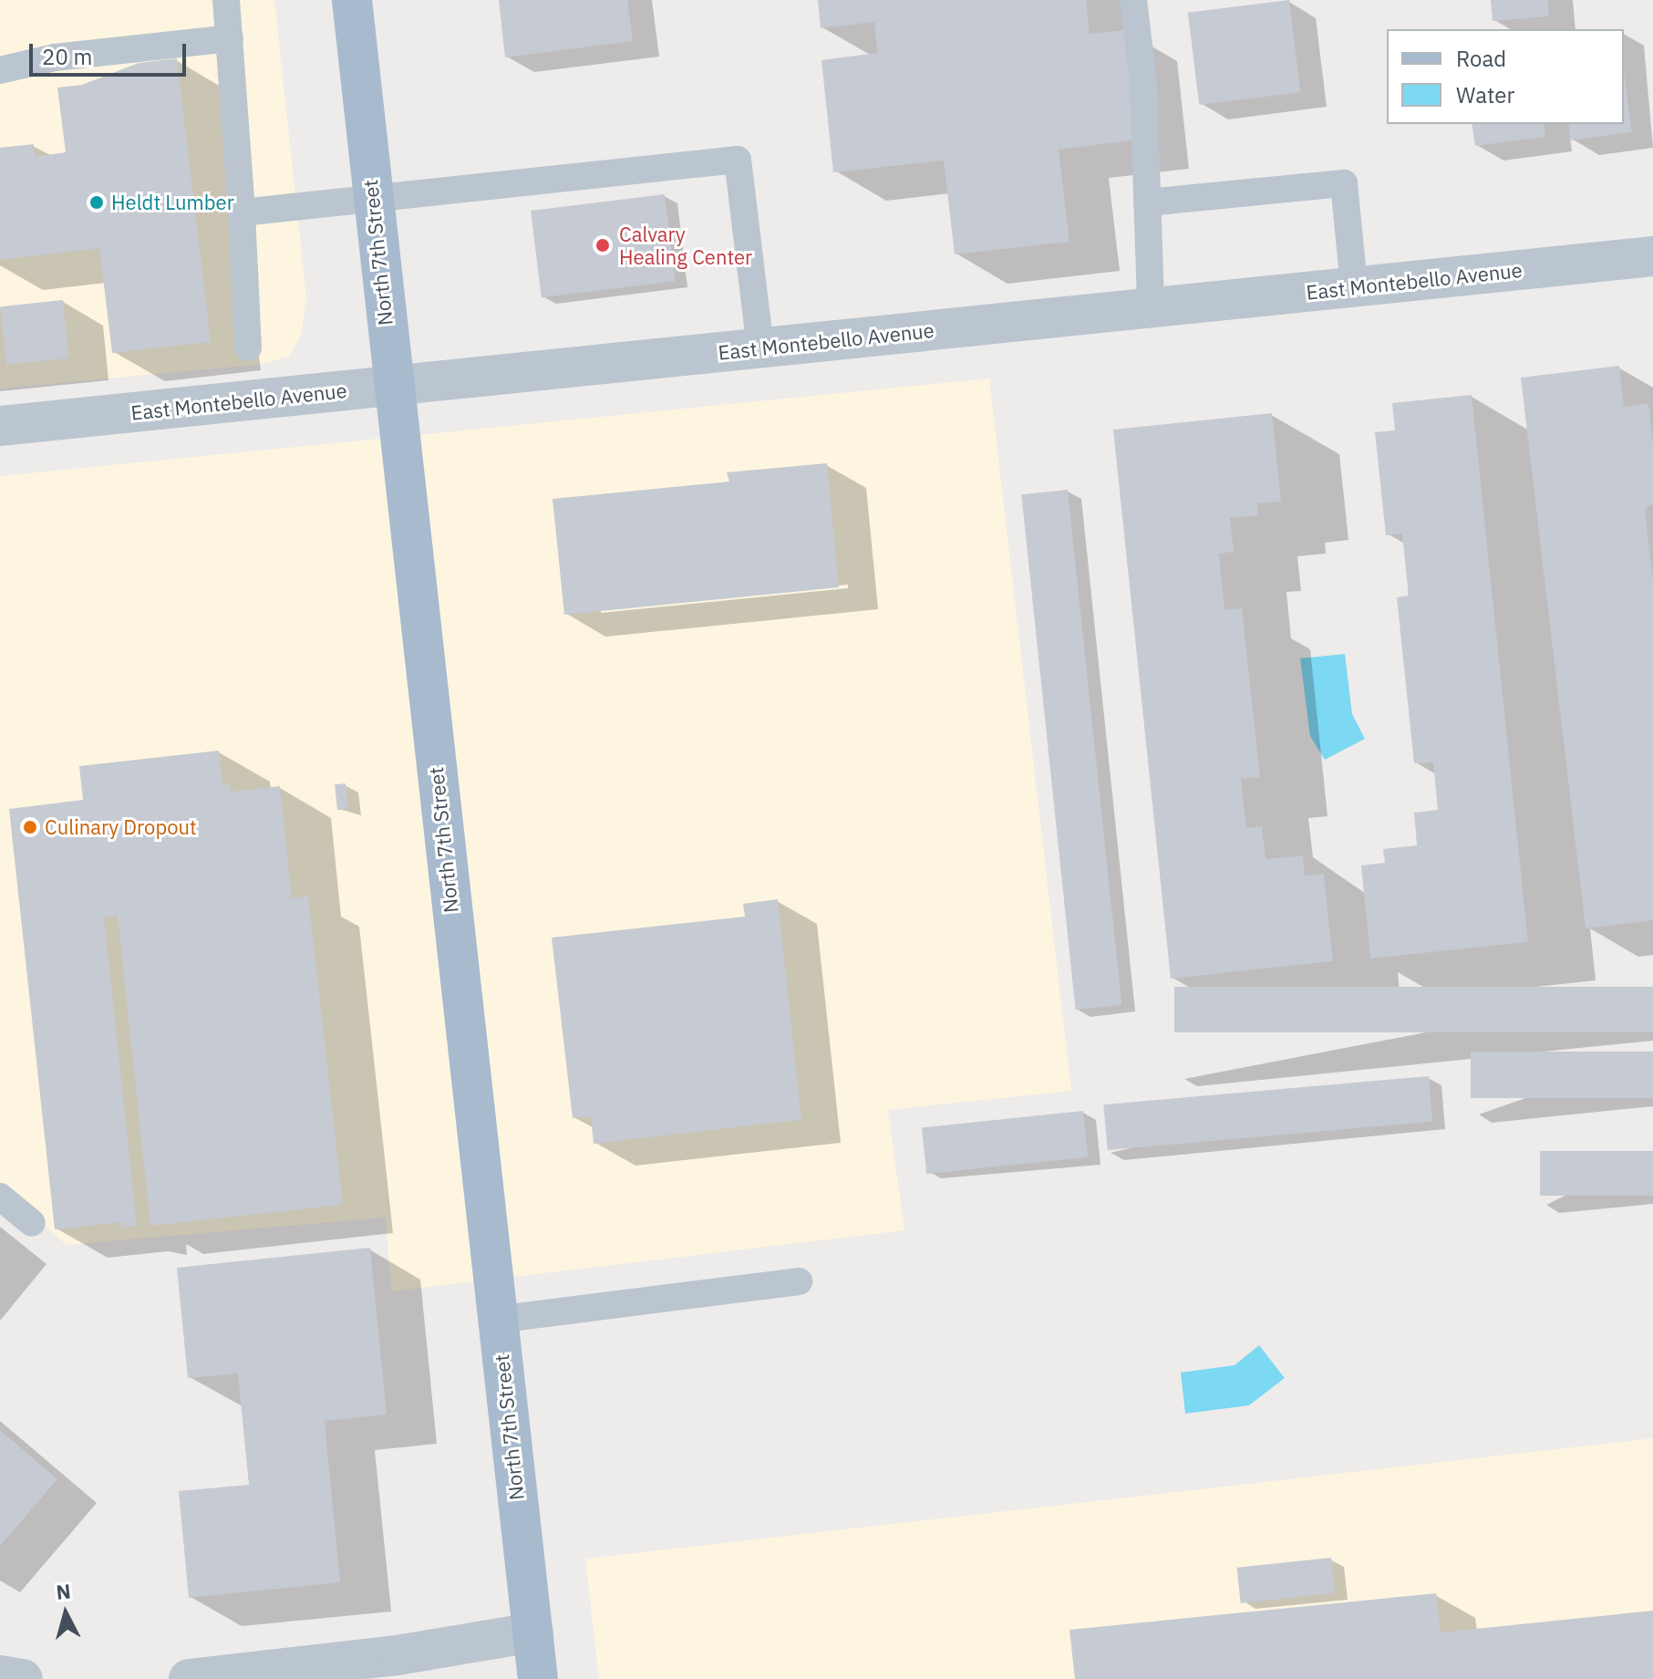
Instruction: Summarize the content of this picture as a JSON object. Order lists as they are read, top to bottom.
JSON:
{
  "streets": {
    "main road": ["North 7th Street"],
    "street": ["East Montebello Avenue"]
  },
  "crossings": [
    ["North 7th Street", "East Montebello Avenue"]
  ],
  "places": ["Heldt Lumber", "Calvary Healing Center", "Culinary Dropout"],
  "legend": ["Road", "Water"],
  "scale_bar": "20 m",
  "north": "top"
}
